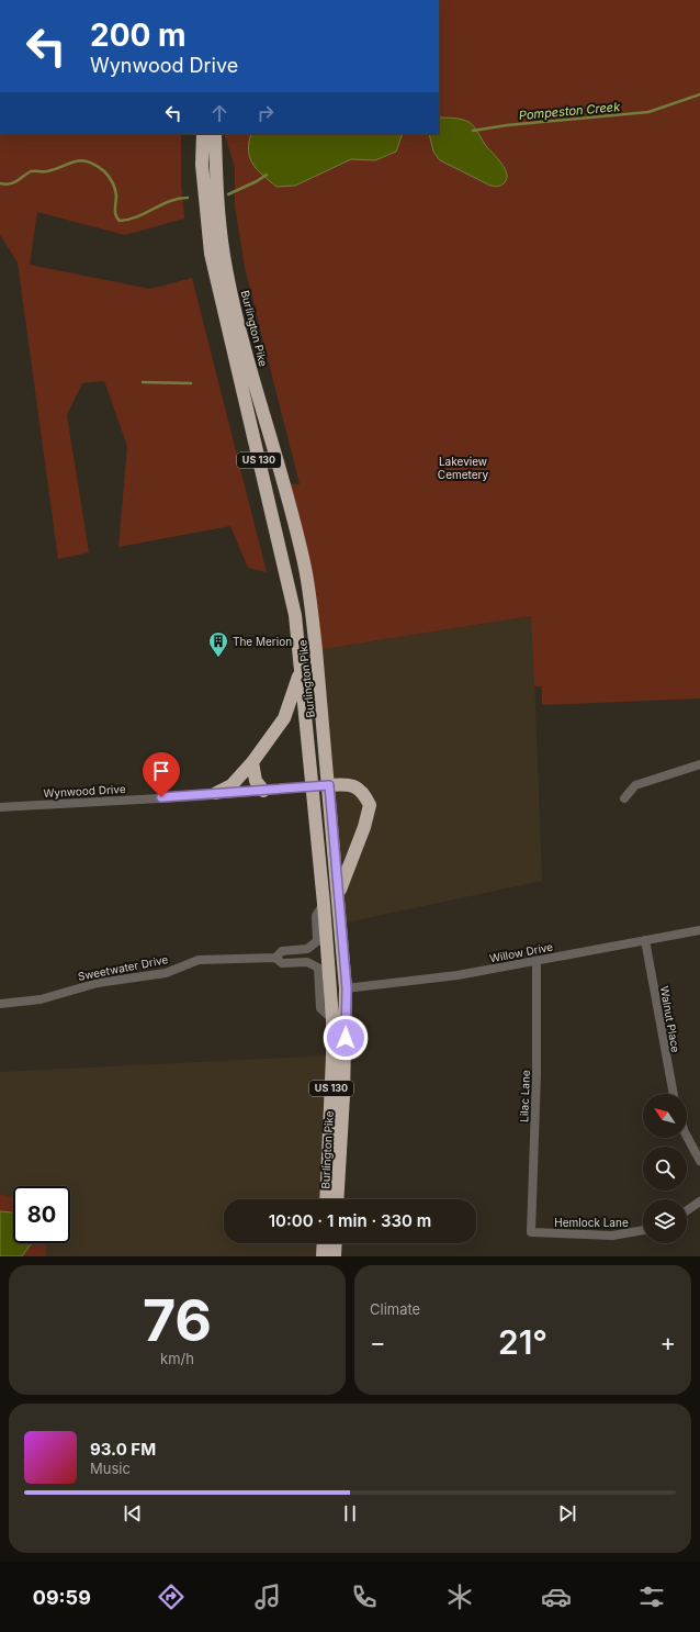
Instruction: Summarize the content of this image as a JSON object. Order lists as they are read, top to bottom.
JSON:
{
  "streets": {
    "highway": ["Burlington Pike", "US 130"],
    "street": [
      "Wynwood Drive",
      "Willow Drive",
      "Sweetwater Drive",
      "Walnut Place",
      "Lilac Lane",
      "Hemlock Lane"
    ]
  },
  "crossings": [
    ["Burlington Pike", "Wynwood Drive"],
    ["Burlington Pike", "Willow Drive"],
    ["Burlington Pike", "Sweetwater Drive"],
    ["Willow Drive", "Walnut Place"],
    ["Willow Drive", "Lilac Lane"],
    ["Lilac Lane", "Hemlock Lane"]
  ],
  "water": ["Pompeston Creek"],
  "parks": ["Lakeview Cemetery"],
  "places": {
    "building": ["The Merion"]
  },
  "north": "top left",
  "page": {
    "turn": ["200 m", "Wynwood Drive"],
    "limit": "80",
    "trip": "10:00 · 1 min · 330 m",
    "tile": [
      ["76", "km/h"],
      "Climate"
    ],
    "heat": ["−", "21°", "+"],
    "song": ["93.0 FM", "Music"],
    "tabs": "09:59"
  }
}
